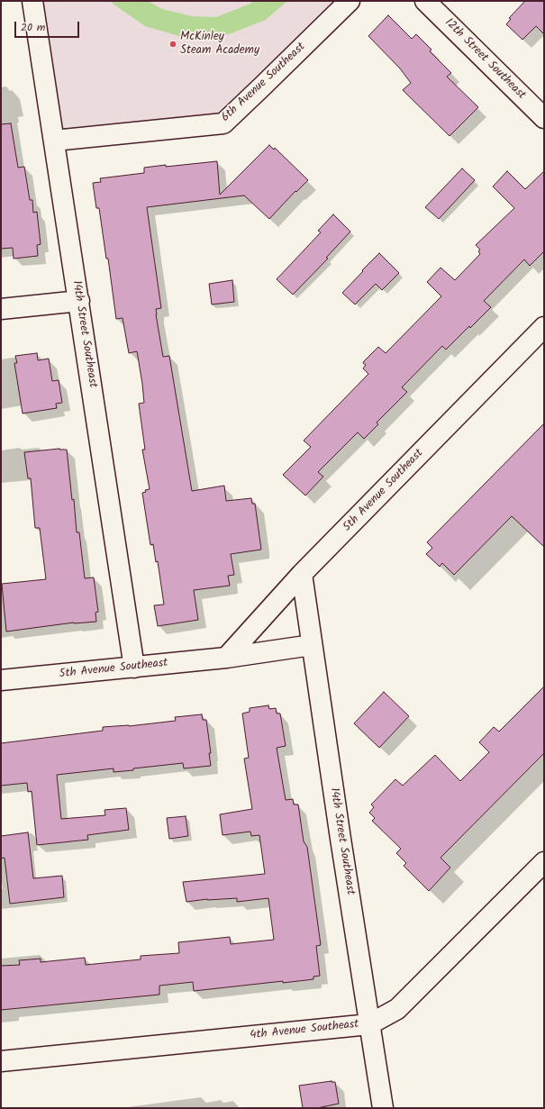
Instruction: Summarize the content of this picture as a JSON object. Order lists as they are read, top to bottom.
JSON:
{
  "streets": {
    "street": [
      "12th Street Southeast",
      "6th Avenue Southeast",
      "14th Street Southeast",
      "5th Avenue Southeast",
      "4th Avenue Southeast"
    ]
  },
  "crossings": [
    ["6th Avenue Southeast", "14th Street Southeast"],
    ["14th Street Southeast", "5th Avenue Southeast"],
    ["14th Street Southeast", "4th Avenue Southeast"]
  ],
  "places": ["McKinley Steam Academy"],
  "scale_bar": "20 m"
}
